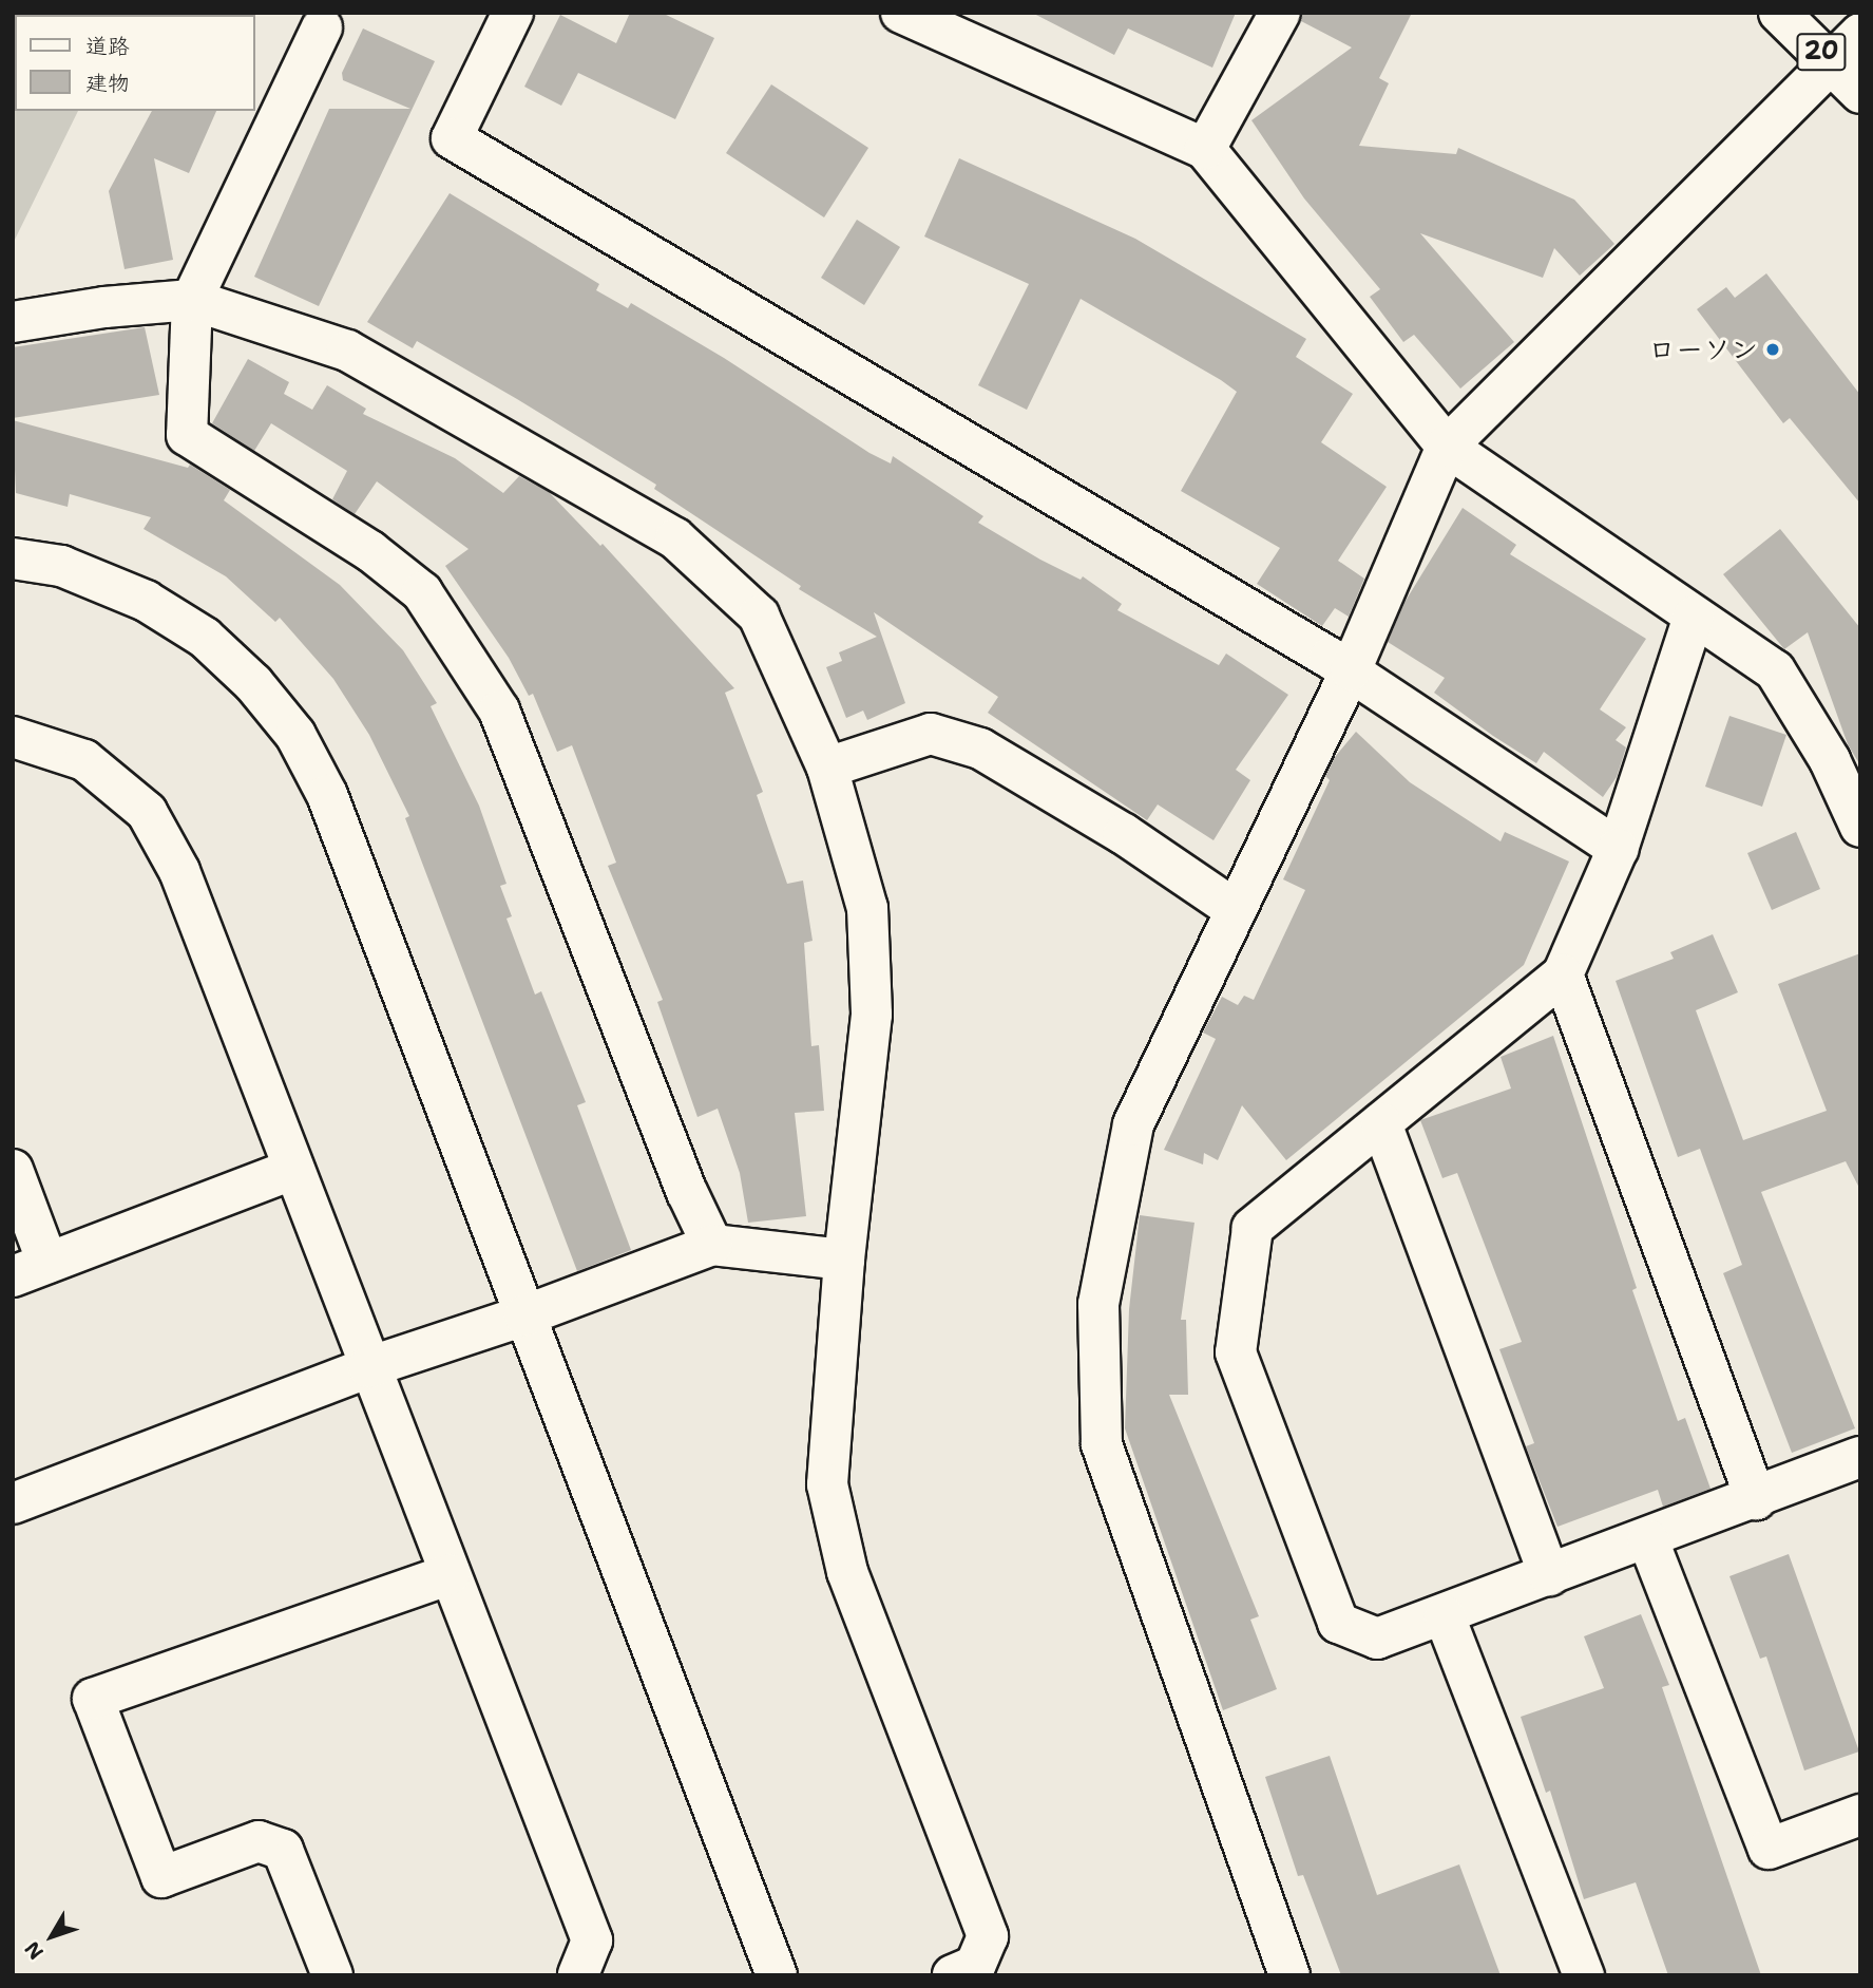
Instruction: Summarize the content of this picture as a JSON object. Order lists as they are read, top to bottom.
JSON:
{
  "streets": {
    "street": ["20"]
  },
  "places": ["ローソン"],
  "legend": ["道路", "建物"],
  "north": "bottom left"
}
